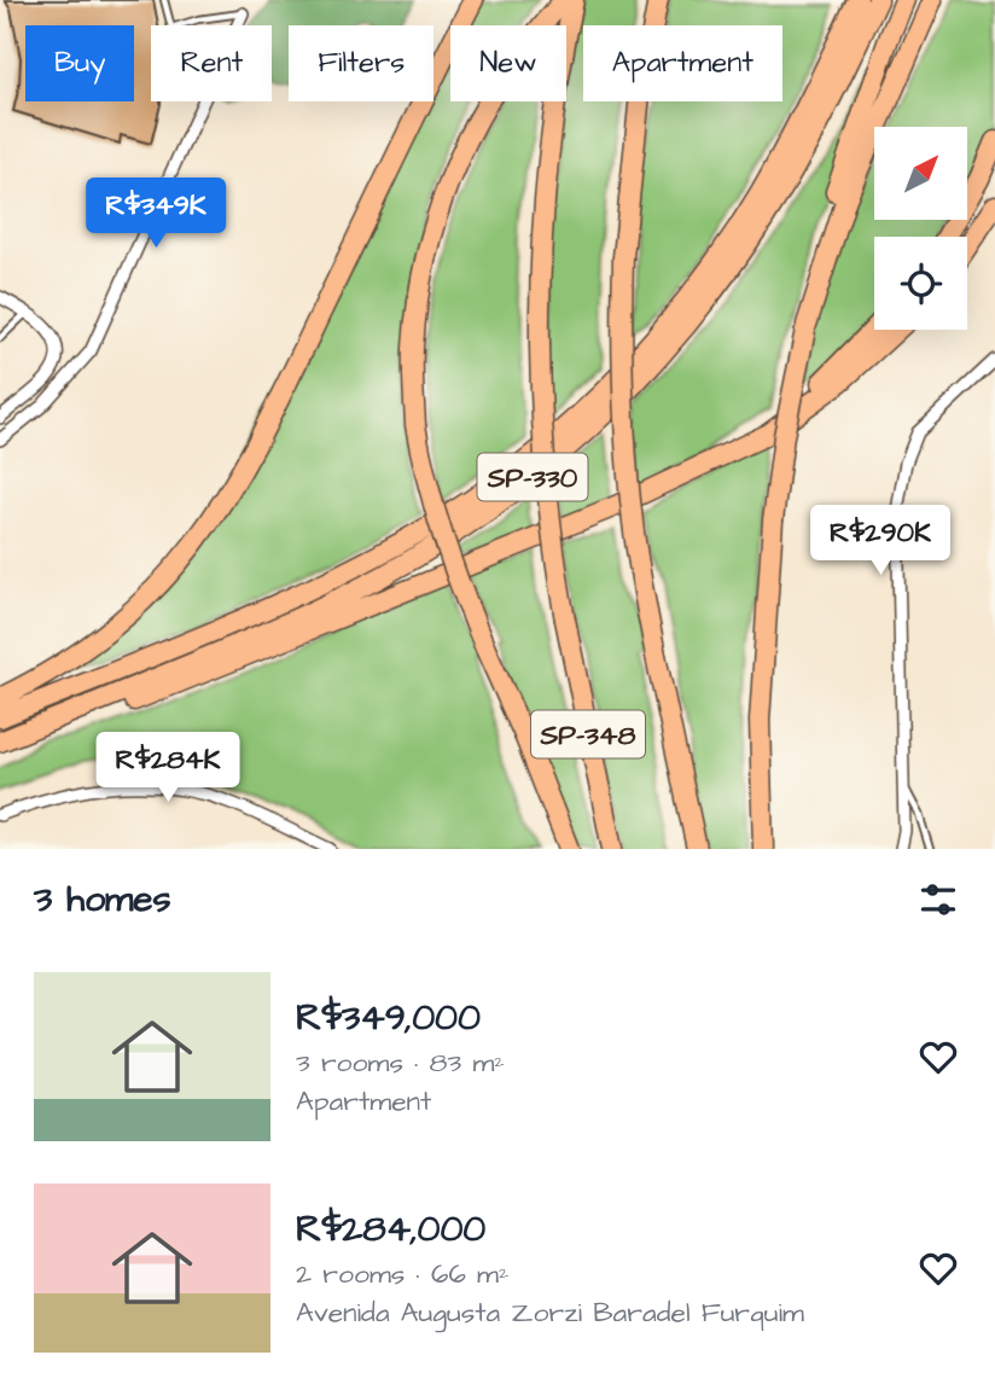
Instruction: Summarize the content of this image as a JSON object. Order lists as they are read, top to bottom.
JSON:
{
  "streets": {
    "highway": ["SP-330", "SP-348"]
  },
  "north": "top right",
  "page": {
    "chip": [
      "Buy",
      "Rent",
      "Filters",
      "New",
      "Apartment"
    ],
    "price": ["R$349K", "R$290K", "R$284K"],
    "heading": "3 homes",
    "list": [
      {
        "name": "R$349,000",
        "note": "3 rooms · 83 m² · Apartment"
      },
      {
        "name": "R$284,000",
        "note": "2 rooms · 66 m² · Avenida Augusta Zorzi Baradel Furquim"
      }
    ]
  }
}
